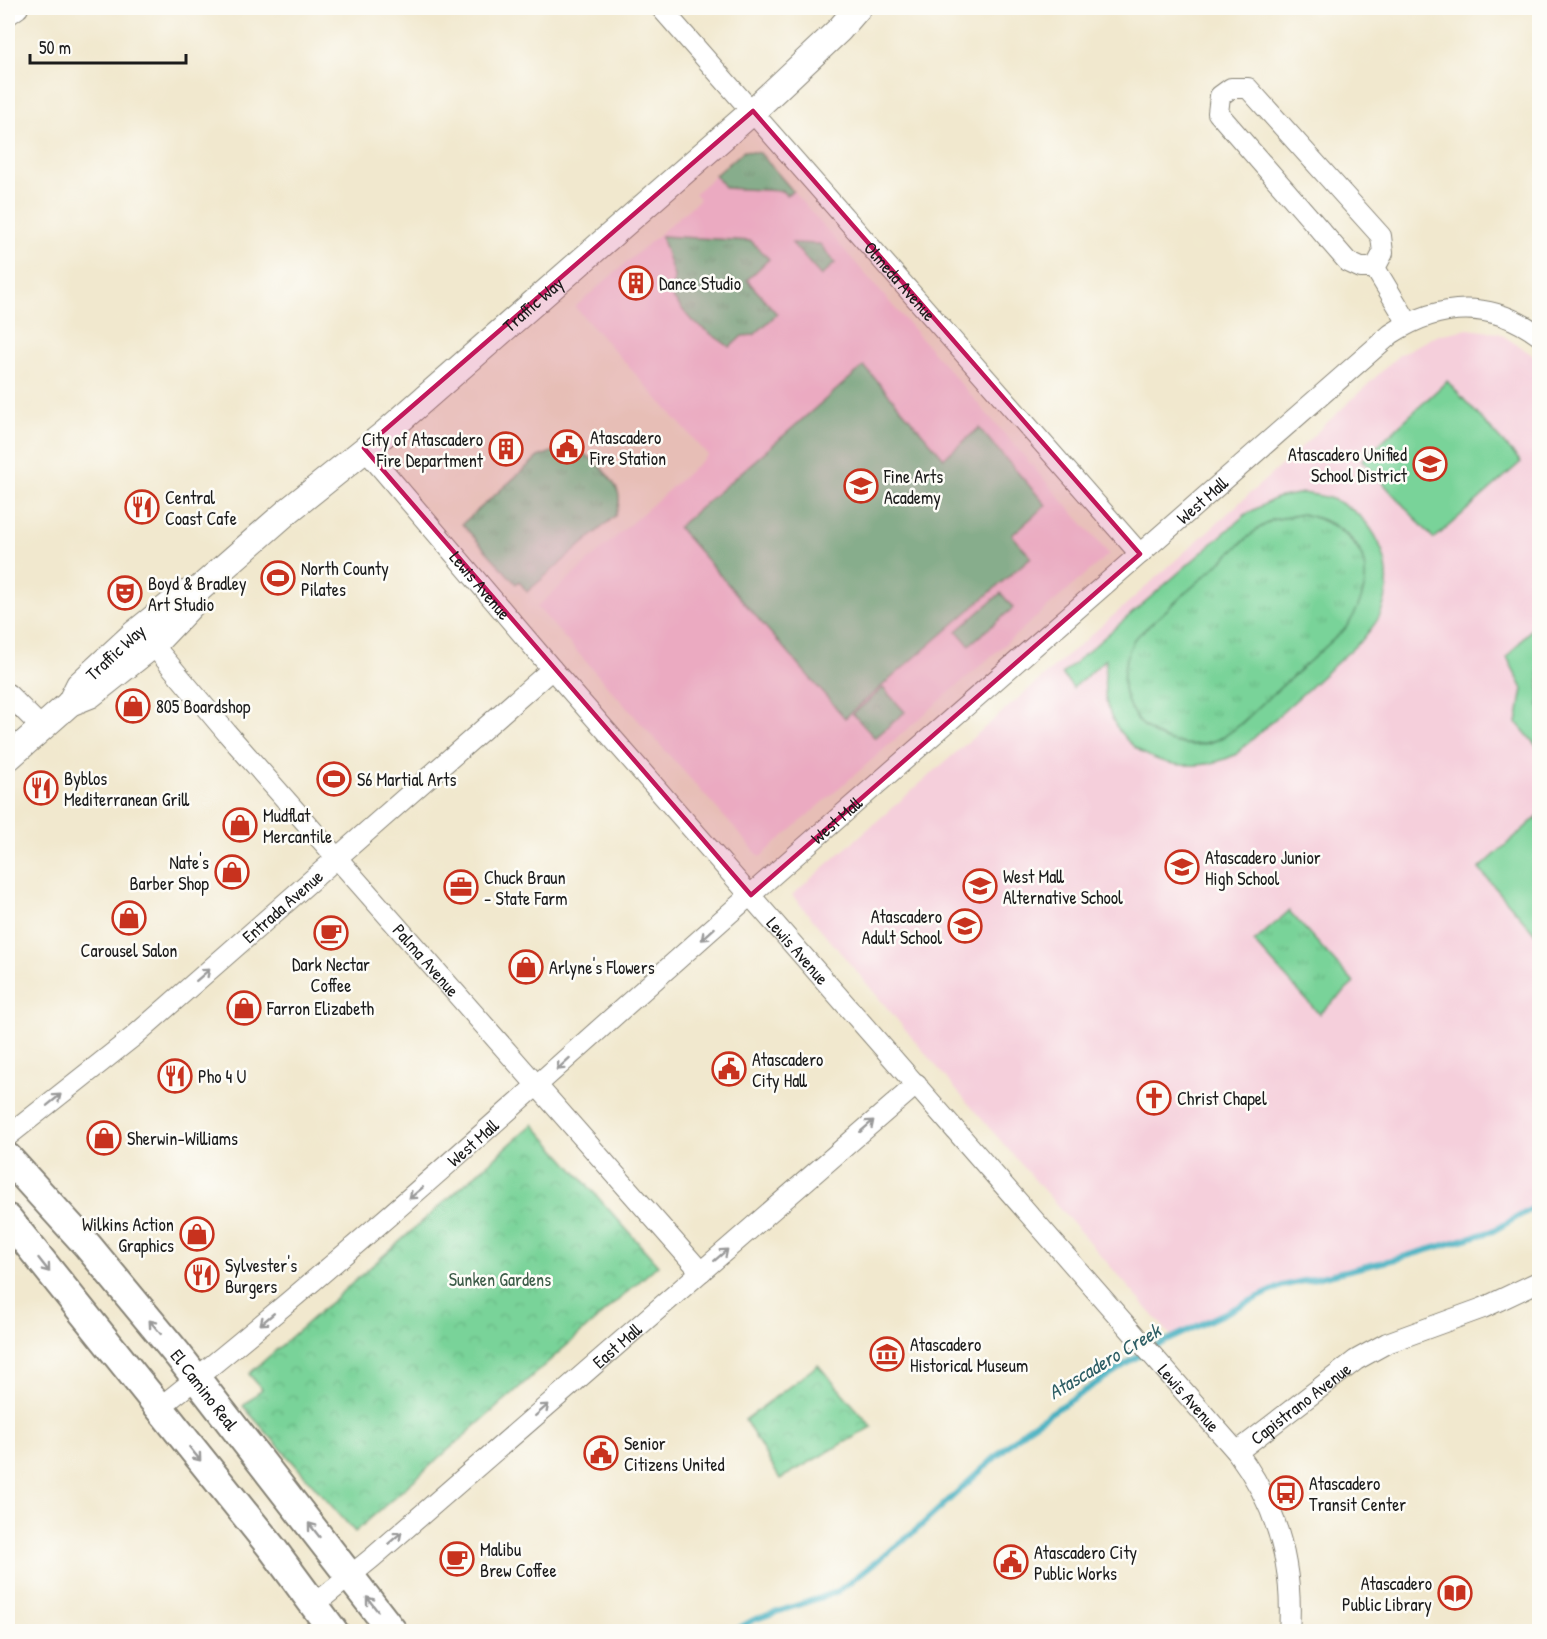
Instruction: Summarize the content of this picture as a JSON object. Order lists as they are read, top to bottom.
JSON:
{
  "streets": {
    "main road": ["El Camino Real"],
    "street": [
      "Olmeda Avenue",
      "Traffic Way",
      "West Mall",
      "Lewis Avenue",
      "Entrada Avenue",
      "Palma Avenue",
      "East Mall",
      "Capistrano Avenue"
    ]
  },
  "crossings": [
    ["Olmeda Avenue", "Traffic Way"],
    ["Olmeda Avenue", "West Mall"],
    ["Traffic Way", "Lewis Avenue"],
    ["Traffic Way", "Palma Avenue"],
    ["West Mall", "Lewis Avenue"],
    ["West Mall", "Palma Avenue"],
    ["West Mall", "El Camino Real"],
    ["Lewis Avenue", "Entrada Avenue"],
    ["Lewis Avenue", "East Mall"],
    ["Lewis Avenue", "Capistrano Avenue"],
    ["Entrada Avenue", "Palma Avenue"],
    ["Palma Avenue", "East Mall"],
    ["East Mall", "El Camino Real"]
  ],
  "one_way": ["West Mall", "Entrada Avenue", "East Mall"],
  "water": ["Atascadero Creek"],
  "parks": ["Sunken Gardens"],
  "places": {
    "building": ["Dance Studio", "City of Atascadero Fire Department"],
    "public building": [
      "Atascadero Fire Station",
      "Atascadero City Hall",
      "Senior Citizens United",
      "Atascadero City Public Works"
    ],
    "school or university": [
      "Atascadero Unified School District",
      "Fine Arts Academy",
      "Atascadero Junior High School",
      "West Mall Alternative School",
      "Atascadero Adult School"
    ],
    "restaurant": [
      "Central Coast Cafe",
      "Byblos Mediterranean Grill",
      "Pho 4 U",
      "Sylvester's Burgers"
    ],
    "sports": ["North County Pilates", "S6 Martial Arts"],
    "theatre": ["Boyd & Bradley Art Studio"],
    "shop": [
      "805 Boardshop",
      "Mudflat Mercantile",
      "Nate's Barber Shop",
      "Carousel Salon",
      "Arlyne's Flowers",
      "Farron Elizabeth",
      "Sherwin-Williams",
      "Wilkins Action Graphics"
    ],
    "office": ["Chuck Braun - State Farm"],
    "cafe": ["Dark Nectar Coffee", "Malibu Brew Coffee"],
    "church": ["Christ Chapel"],
    "museum": ["Atascadero Historical Museum"],
    "bus stop": ["Atascadero Transit Center"],
    "library": ["Atascadero Public Library"]
  },
  "scale_bar": "50 m"
}
